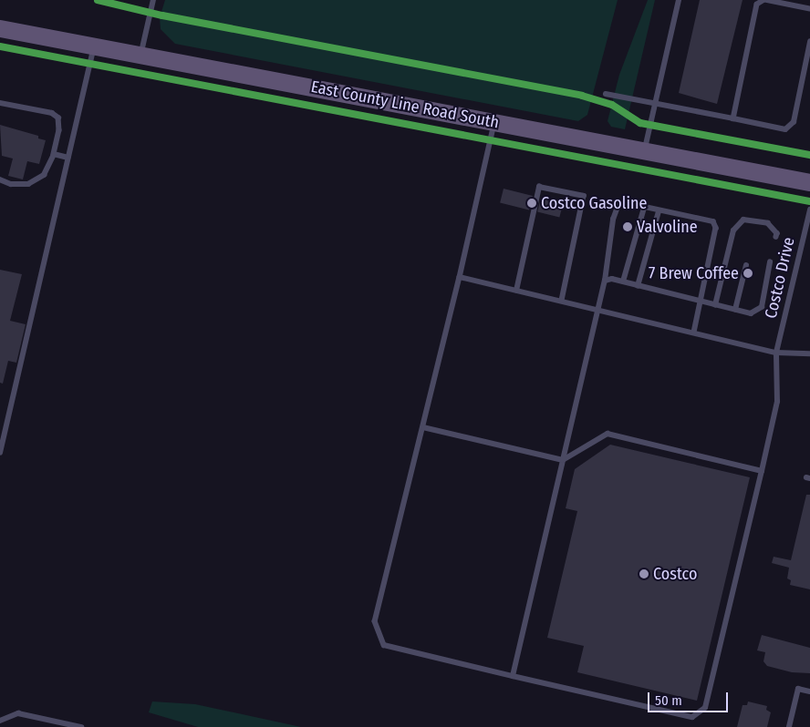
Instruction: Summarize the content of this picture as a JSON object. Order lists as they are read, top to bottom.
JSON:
{
  "streets": {
    "main road": ["East County Line Road South"],
    "lane": ["Costco Drive"]
  },
  "places": [
    "Costco Gasoline",
    "Valvoline",
    "7 Brew Coffee",
    "Costco"
  ],
  "scale_bar": "50 m"
}
